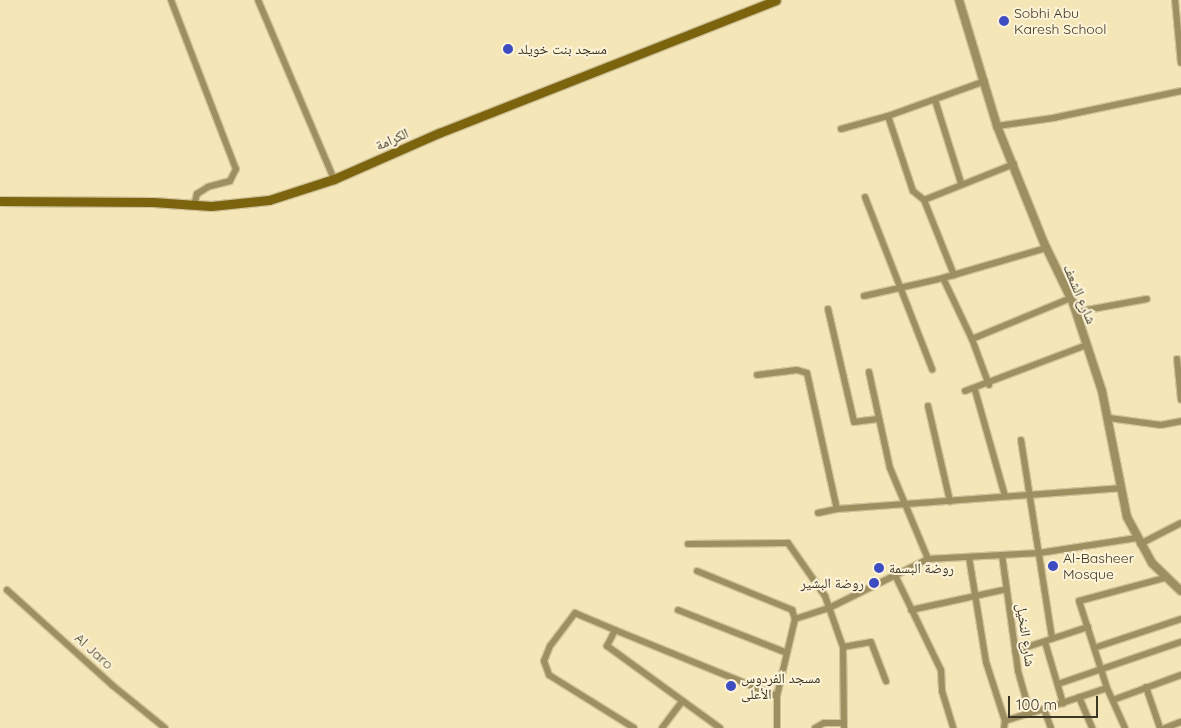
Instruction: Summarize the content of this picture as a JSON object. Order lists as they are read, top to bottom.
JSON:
{
  "streets": {
    "main road": ["الكرامة"],
    "street": ["شارع الشعف", "شارع النخيل", "Al Jaro"]
  },
  "places": [
    "Sobhi Abu Karesh School",
    "مسجد بنت خويلد",
    "Al-Basheer Mosque",
    "روضة البسمة",
    "روضة البشير",
    "مسجد الفردوس الأعلى"
  ],
  "scale_bar": "100 m"
}
